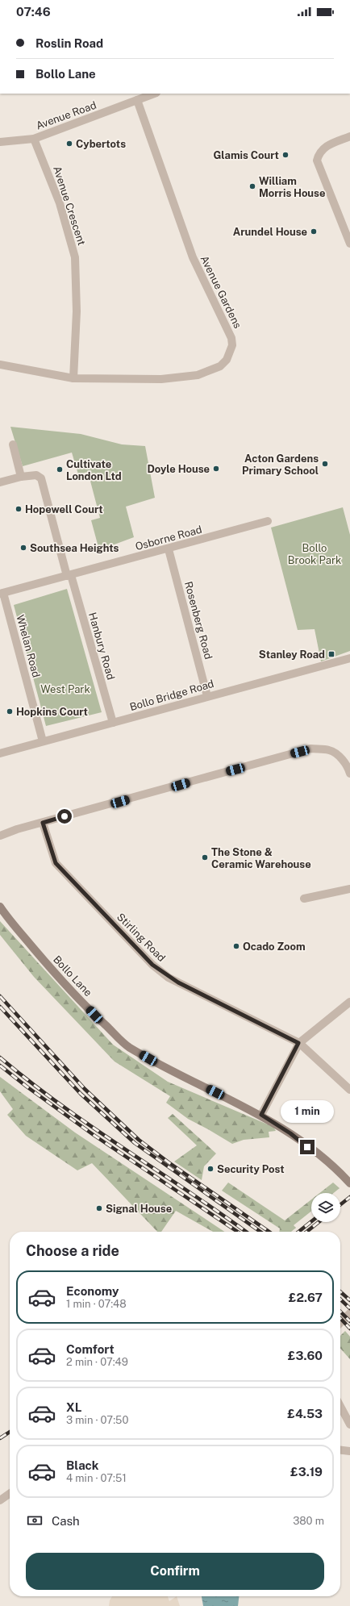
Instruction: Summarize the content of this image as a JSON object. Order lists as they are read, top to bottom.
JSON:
{
  "streets": {
    "street": [
      "Avenue Road",
      "Avenue Crescent",
      "Avenue Gardens",
      "Osborne Road",
      "Rosenberg Road",
      "Whelan Road",
      "Hanbury Road",
      "Bollo Bridge Road",
      "Stirling Road",
      "Bollo Lane"
    ]
  },
  "crossings": [
    ["Avenue Road", "Avenue Crescent"],
    ["Avenue Road", "Avenue Gardens"],
    ["Avenue Crescent", "Avenue Gardens"],
    ["Osborne Road", "Rosenberg Road"],
    ["Osborne Road", "Whelan Road"],
    ["Osborne Road", "Hanbury Road"],
    ["Rosenberg Road", "Bollo Bridge Road"],
    ["Whelan Road", "Bollo Bridge Road"],
    ["Hanbury Road", "Bollo Bridge Road"]
  ],
  "parks": ["Bollo Brook Park", "West Park"],
  "places": {
    "other": [
      "Cybertots",
      "Glamis Court",
      "William Morris House",
      "Arundel House",
      "Acton Gardens Primary School",
      "Doyle House",
      "Cultivate London Ltd",
      "Hopewell Court",
      "Southsea Heights",
      "Hopkins Court",
      "The Stone & Ceramic Warehouse",
      "Ocado Zoom",
      "Security Post",
      "Signal House"
    ],
    "transit": ["Stanley Road"]
  },
  "page": {
    "status": "07:46",
    "banner": ["Roslin Road", "Bollo Lane"],
    "bubble": "1 min",
    "heading": "Choose a ride",
    "list": [
      {
        "name": "Economy",
        "note": "1 min · 07:48",
        "value": "£2.67"
      },
      {
        "name": "Comfort",
        "note": "2 min · 07:49",
        "value": "£3.60"
      },
      {
        "name": "XL",
        "note": "3 min · 07:50",
        "value": "£4.53"
      },
      {
        "name": "Black",
        "note": "4 min · 07:51",
        "value": "£3.19"
      }
    ],
    "pay": ["Cash", "380 m"],
    "buttons": "Confirm"
  }
}
